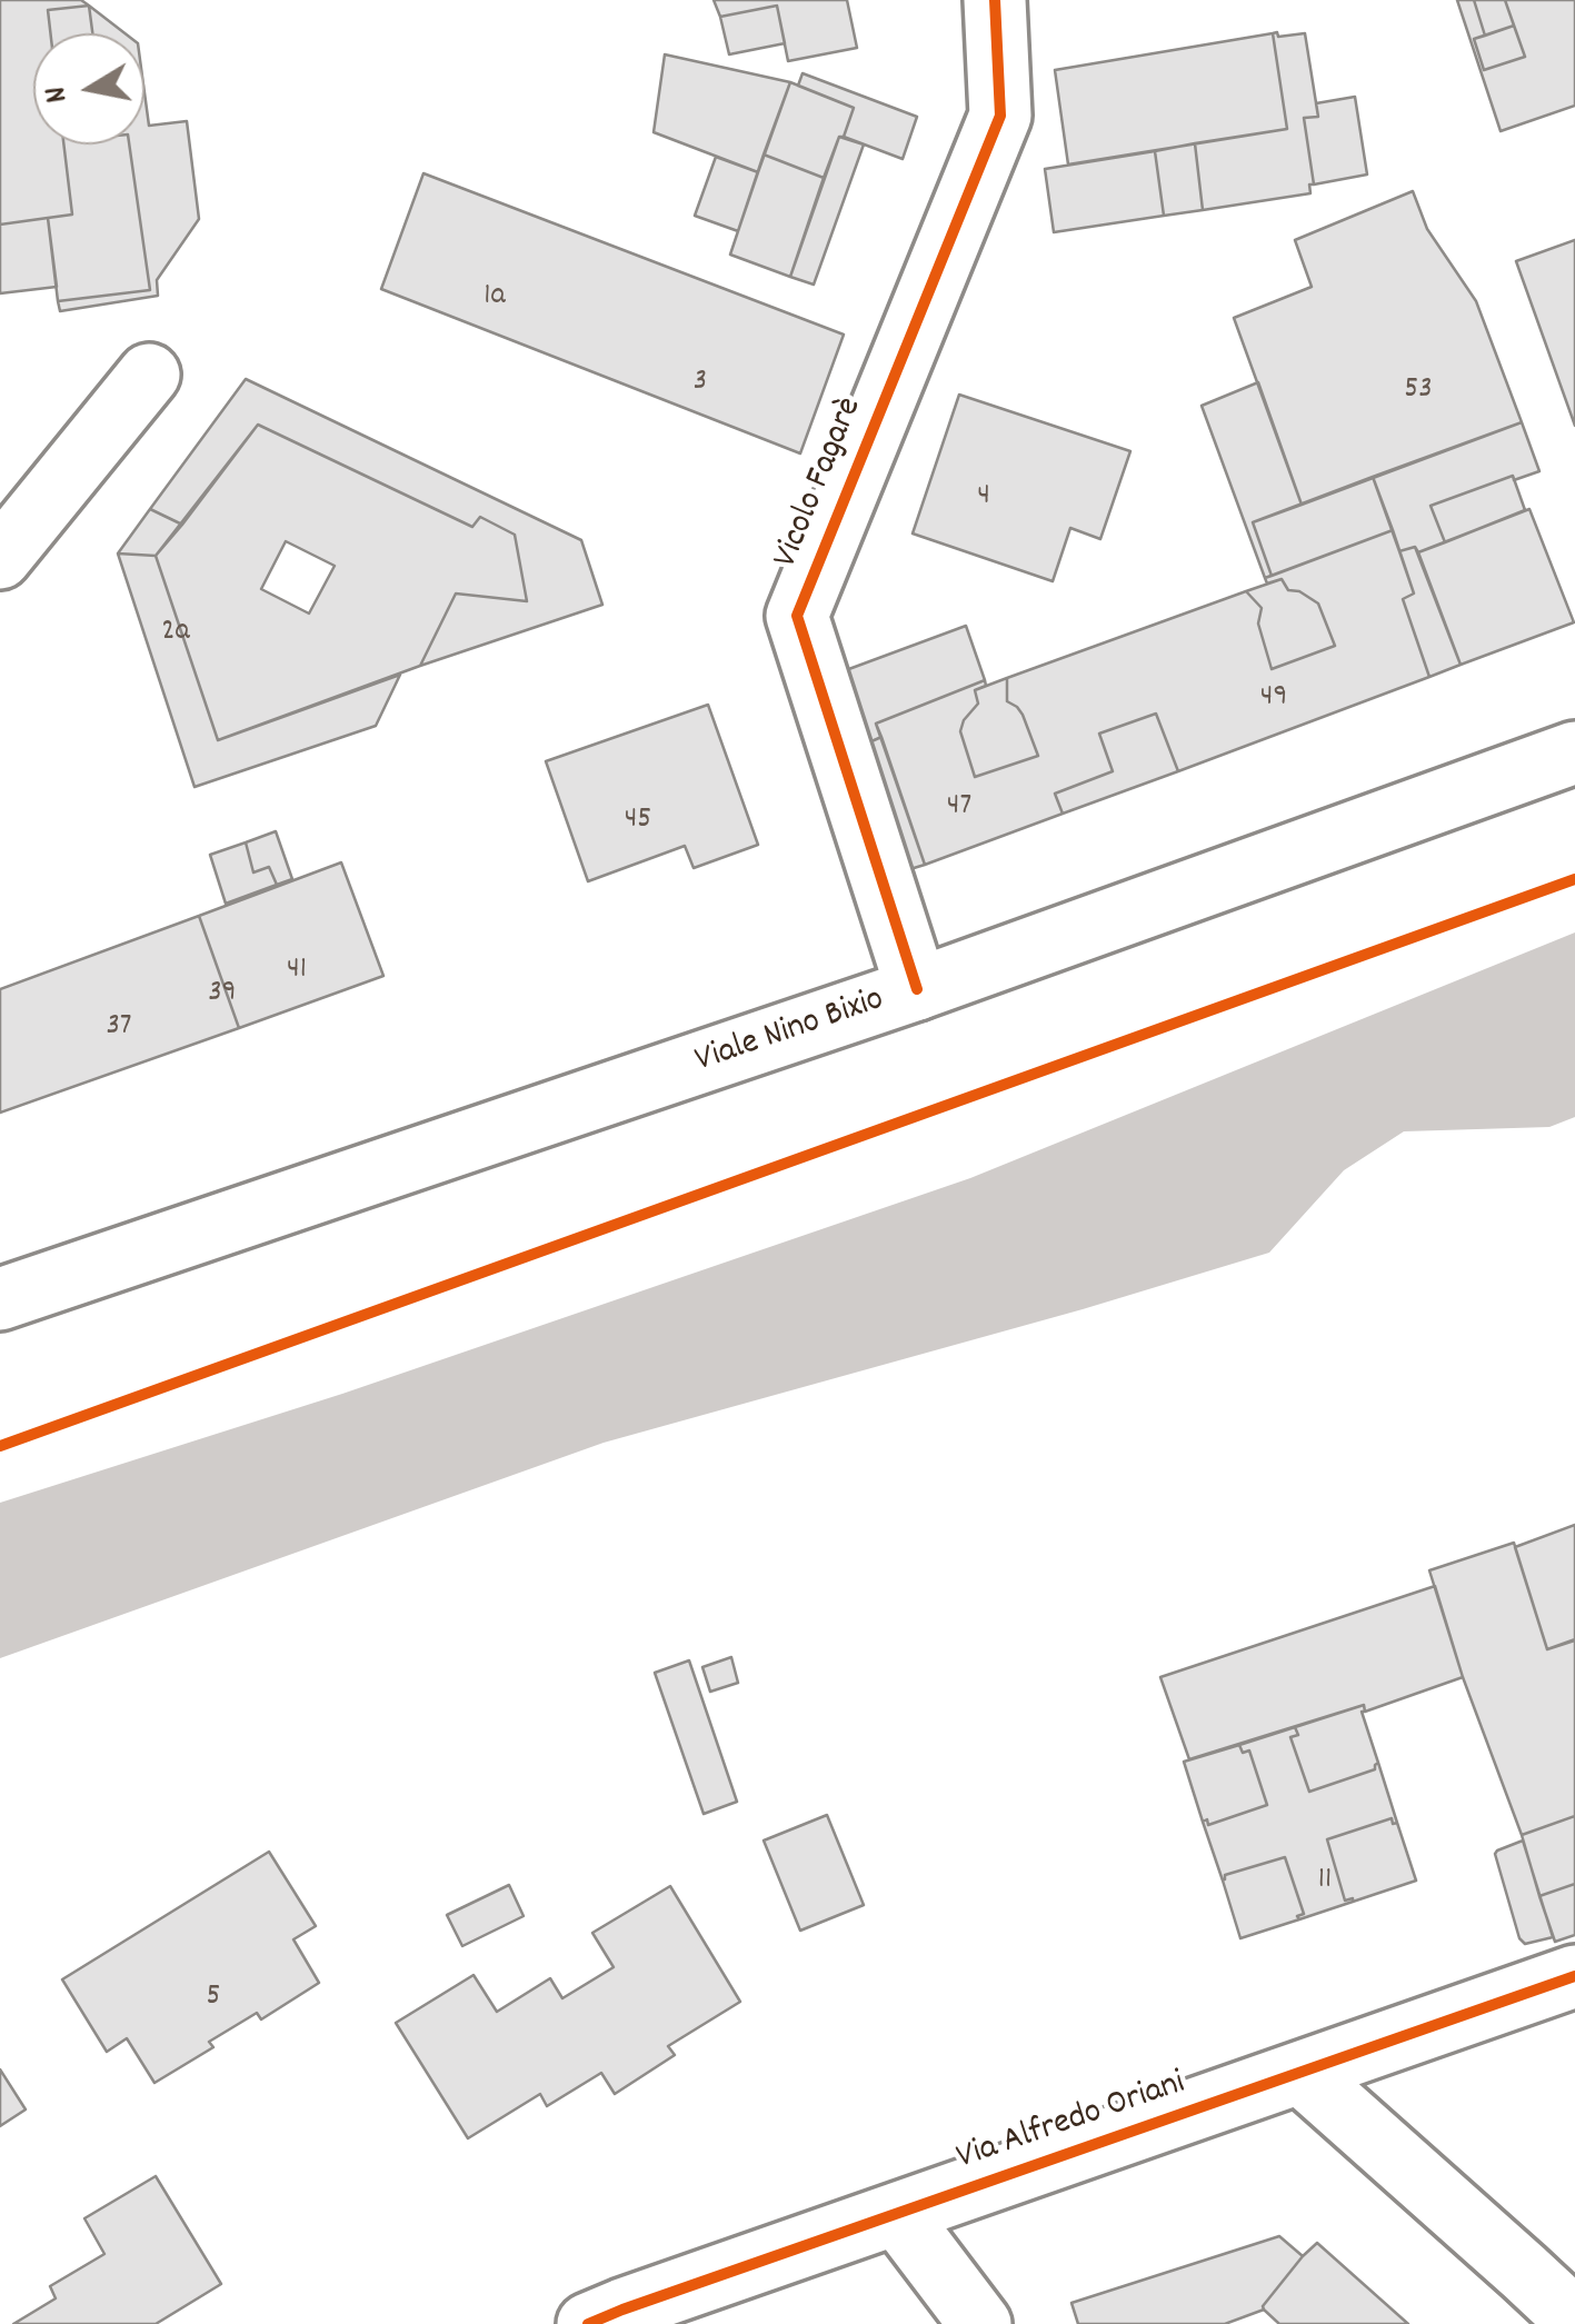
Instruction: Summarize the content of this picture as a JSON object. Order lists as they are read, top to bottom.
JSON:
{
  "streets": {
    "street": ["Vicolo Fagarè", "Viale Nino Bixio", "Via Alfredo Oriani"]
  },
  "crossings": [
    ["Vicolo Fagarè", "Viale Nino Bixio"]
  ],
  "house_numbers": [
    "1a",
    "3",
    "53",
    "4",
    "2a",
    "49",
    "47",
    "45",
    "41",
    "39",
    "37",
    "11",
    "5"
  ],
  "north": "left"
}
